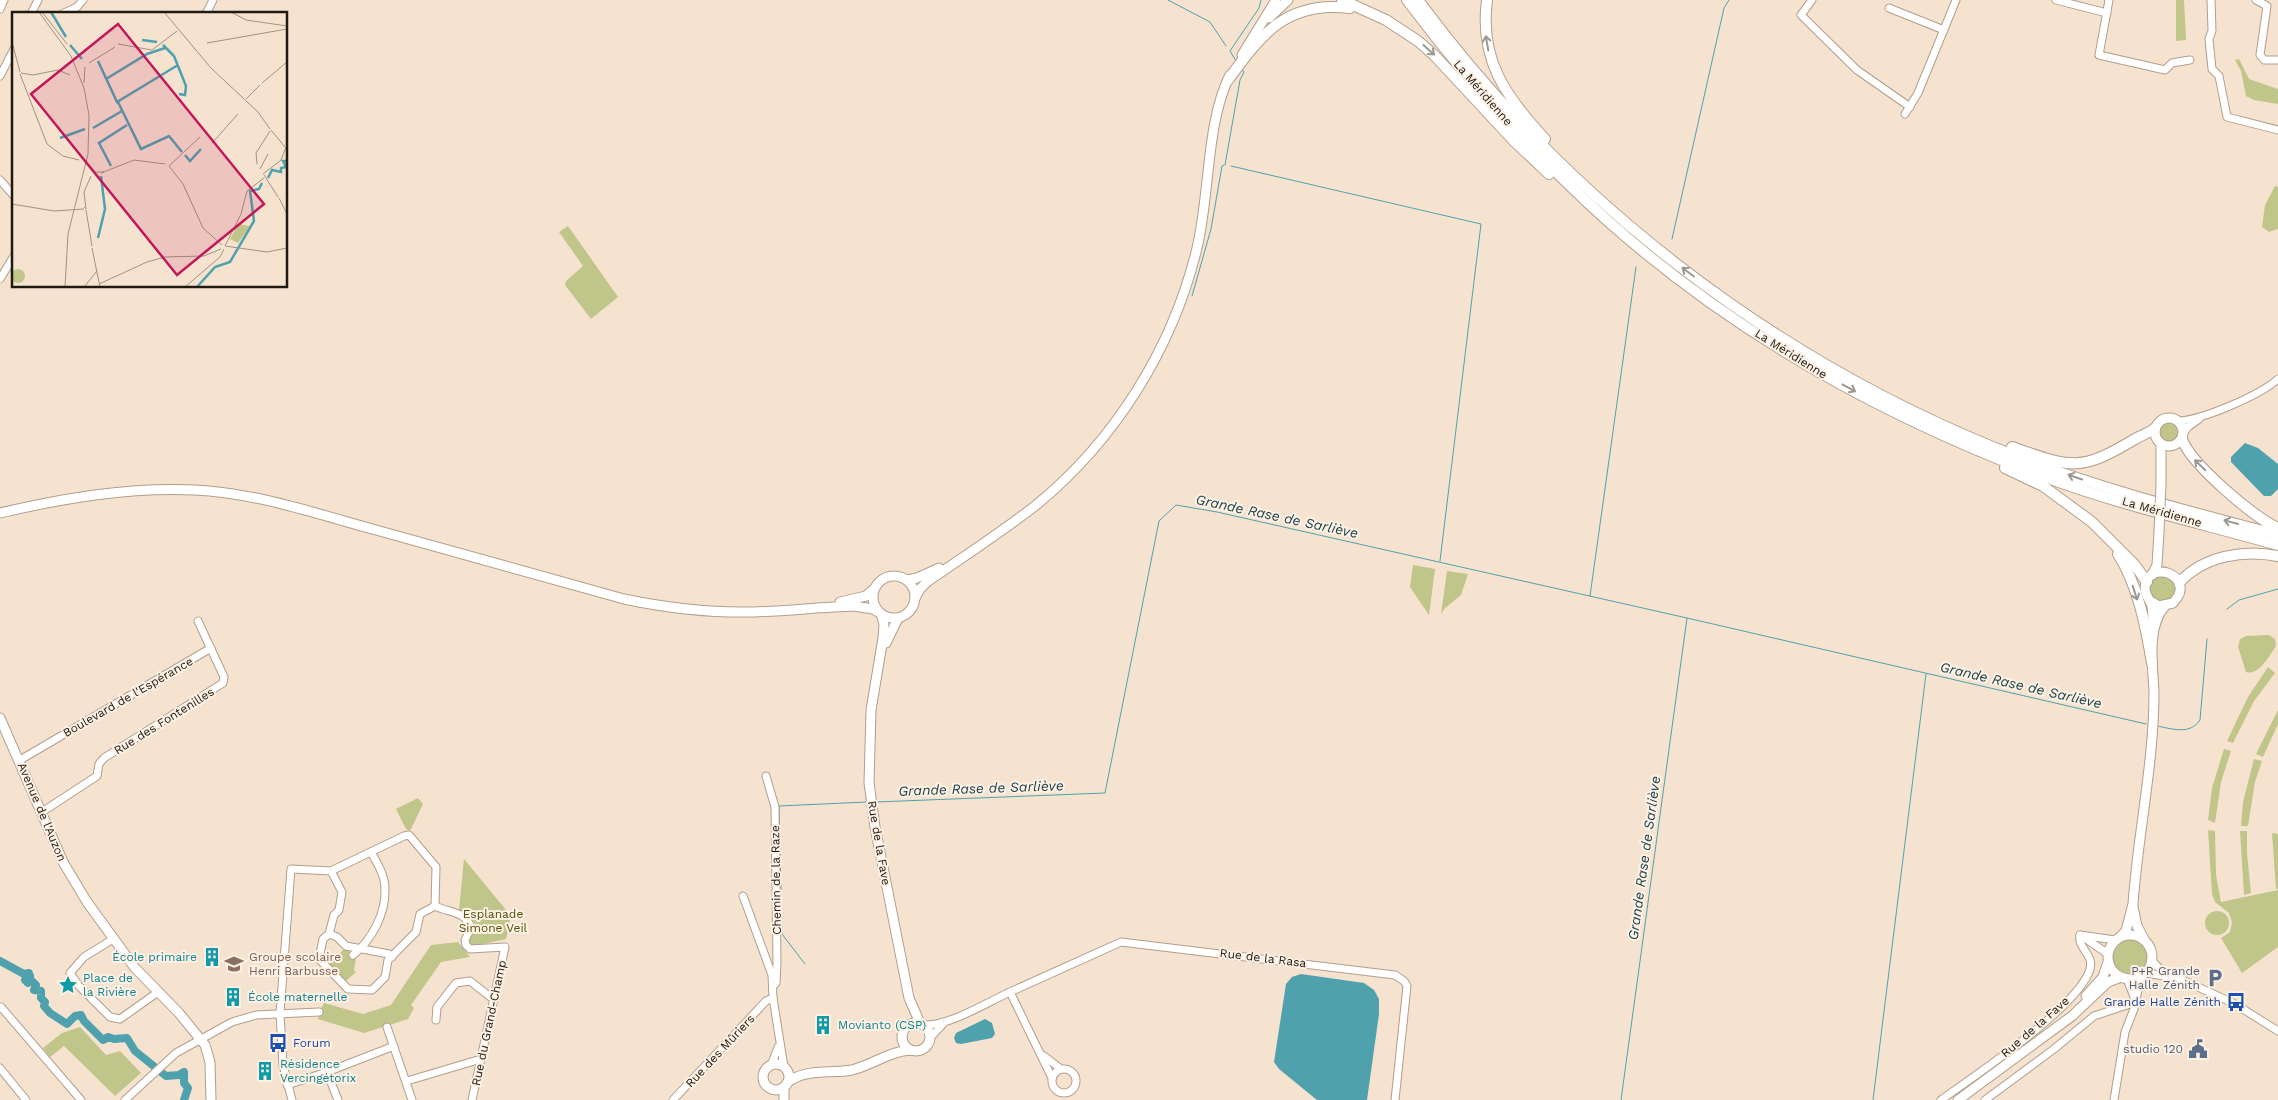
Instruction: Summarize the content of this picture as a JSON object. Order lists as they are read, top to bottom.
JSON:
{
  "streets": {
    "highway": ["La Méridienne"],
    "main road": ["Avenue de l'Auzon", "Rue de la Fave"],
    "street": [
      "Boulevard de l'Espérance",
      "Rue des Fontenilles",
      "Chemin de la Raze",
      "Rue de la Rasa",
      "Rue du Grand-Champ",
      "Rue des Mûriers"
    ]
  },
  "crossings": [
    ["Boulevard de l'Espérance", "Rue des Fontenilles"],
    ["Boulevard de l'Espérance", "Avenue de l'Auzon"],
    ["Rue des Fontenilles", "Avenue de l'Auzon"],
    ["Chemin de la Raze", "Rue des Mûriers"]
  ],
  "water": ["Grande Rase de Sarliève"],
  "parks": ["Esplanade Simone Veil"],
  "places": {
    "building": [
      "École primaire",
      "École maternelle",
      "Movianto (CSP)",
      "Résidence Vercingétorix"
    ],
    "school or university": ["Groupe scolaire Henri Barbusse"],
    "parking": ["P+R Grande Halle Zénith"],
    "place": ["Place de la Rivière"],
    "bus stop": ["Grande Halle Zénith", "Forum"],
    "public building": ["studio 120"]
  }
}
